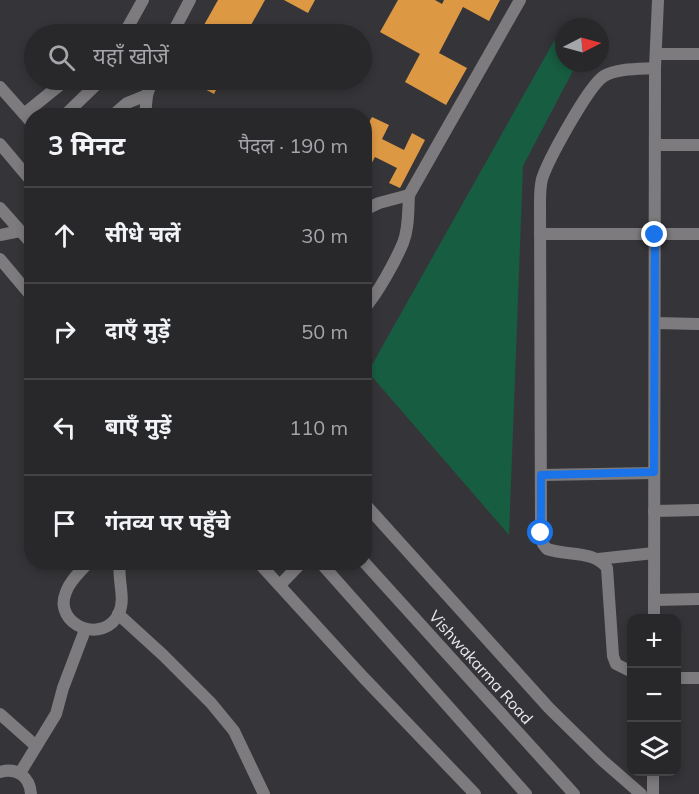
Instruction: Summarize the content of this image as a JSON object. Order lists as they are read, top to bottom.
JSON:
{
  "streets": {
    "street": ["Vishwakarma Road"]
  },
  "north": "right",
  "page": {
    "search": "यहाँ खोजें",
    "heading": ["3 मिनट", "पैदल · 190 m"],
    "list": [
      ["सीधे चलें", "30 m"],
      ["दाएँ मुड़ें", "50 m"],
      ["बाएँ मुड़ें", "110 m"],
      "गंतव्य पर पहुँचे"
    ],
    "map_buttons": ["+", "−"]
  }
}
